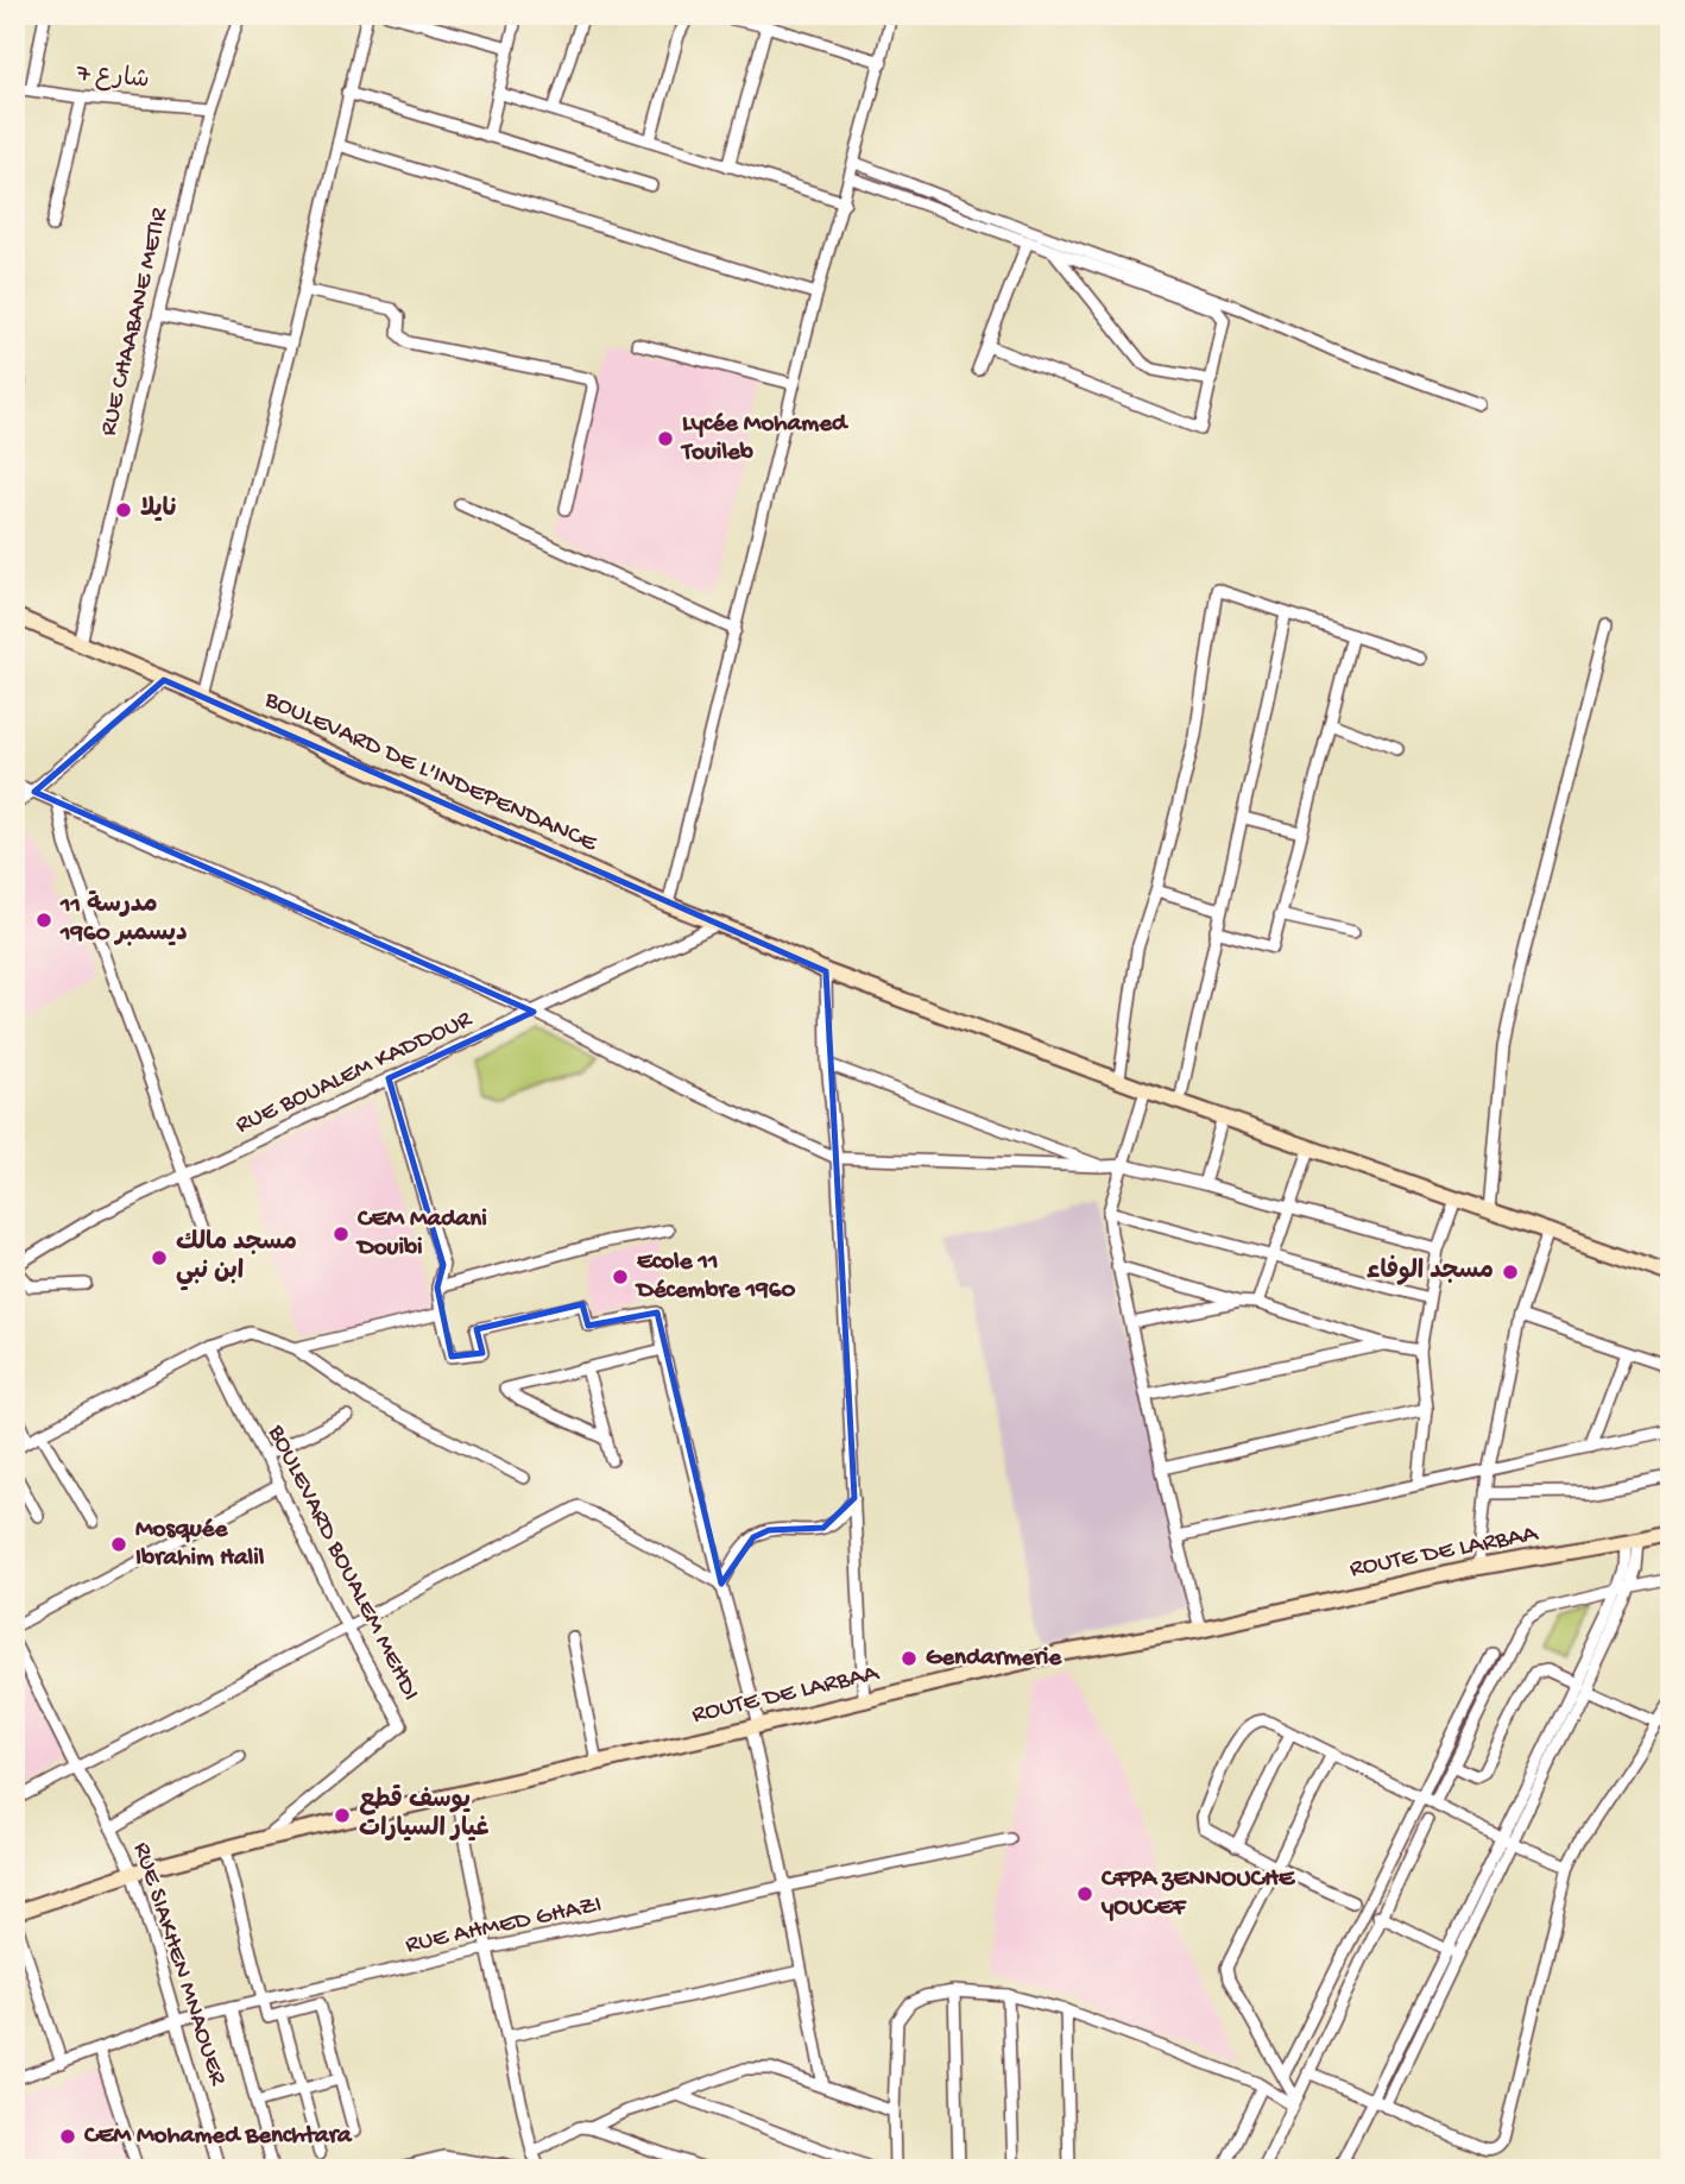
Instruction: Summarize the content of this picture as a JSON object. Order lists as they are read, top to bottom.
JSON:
{
  "streets": {
    "street": [
      "شارع 7",
      "RUE CHAABANE METIR",
      "BOULEVARD DE L'INDEPENDANCE",
      "RUE BOUALEM KADDOUR",
      "ROUTE DE LARBAA",
      "BOULEVARD BOUALEM MEHDI",
      "RUE AHMED GHAZI",
      "RUE SIAKHEN MNAOUER"
    ]
  },
  "crossings": [
    ["شارع 7", "RUE CHAABANE METIR"],
    ["RUE CHAABANE METIR", "BOULEVARD DE L'INDEPENDANCE"],
    ["BOULEVARD DE L'INDEPENDANCE", "RUE BOUALEM KADDOUR"],
    ["ROUTE DE LARBAA", "BOULEVARD BOUALEM MEHDI"],
    ["ROUTE DE LARBAA", "RUE SIAKHEN MNAOUER"],
    ["RUE AHMED GHAZI", "RUE SIAKHEN MNAOUER"]
  ],
  "places": [
    "Lycée Mohamed Touileb",
    "نايلا",
    "مدرسة 11 ديسمبر 1960",
    "CEM Madani Douibi",
    "مسجد مالك ابن نبي",
    "مسجد الوفاء",
    "Ecole 11 Décembre 1960",
    "Mosquée Ibrahim Halil",
    "Gendarmerie",
    "يوسف قطع غيار السيارات",
    "CFPA zENNOUCHE yOUCEF",
    "CEM Mohamed Benchtara"
  ]
}
